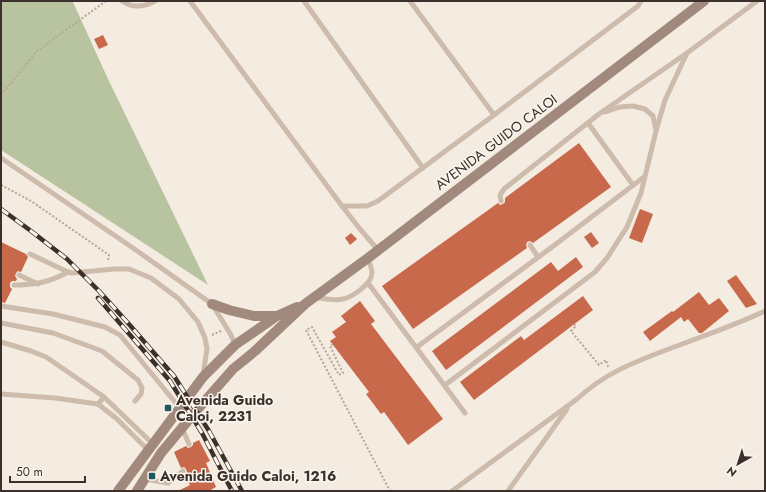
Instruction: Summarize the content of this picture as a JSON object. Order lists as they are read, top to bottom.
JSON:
{
  "streets": {
    "main road": ["AVENIDA GUIDO CALOI"]
  },
  "places": {
    "transit": ["Avenida Guido Caloi, 2231", "Avenida Guido Caloi, 1216"]
  },
  "scale_bar": "50 m",
  "north": "bottom left"
}
